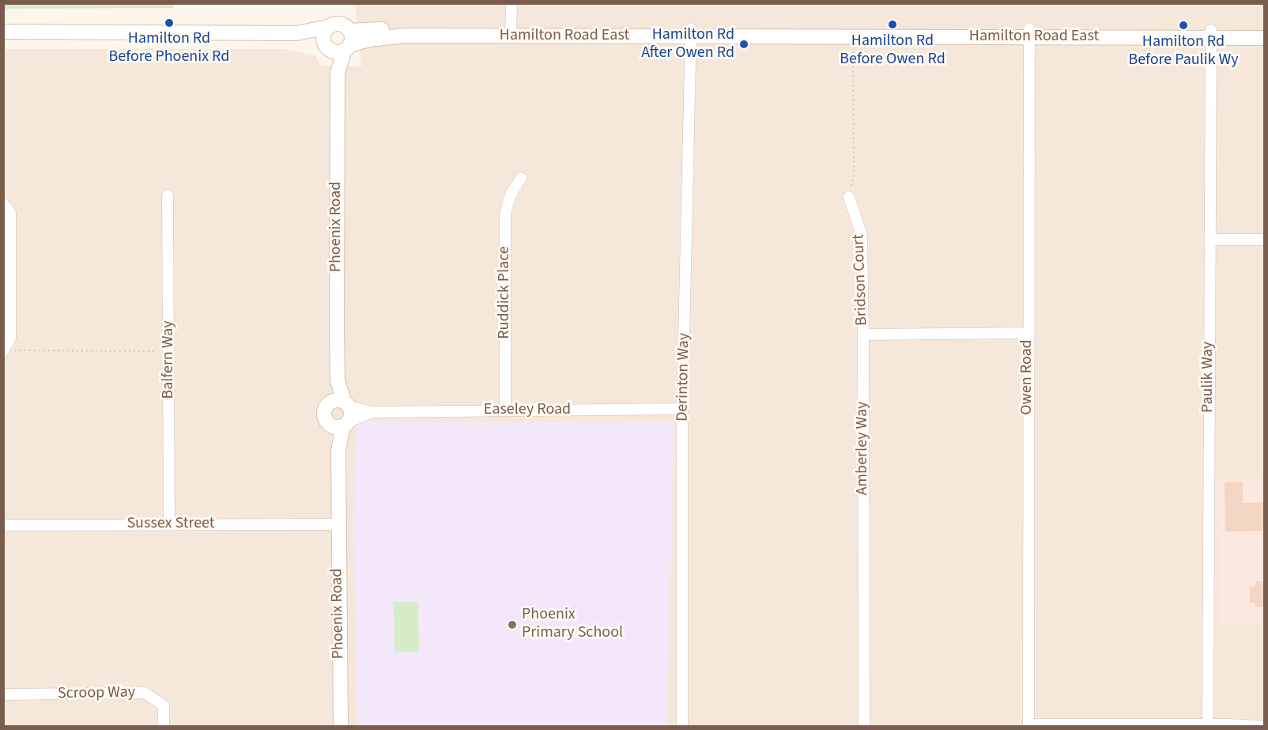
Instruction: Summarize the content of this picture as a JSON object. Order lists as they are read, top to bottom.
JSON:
{
  "streets": {
    "main road": ["Hamilton Road East", "Phoenix Road"],
    "street": [
      "Bridson Court",
      "Ruddick Place",
      "Balfern Way",
      "Derinton Way",
      "Owen Road",
      "Paulik Way",
      "Easeley Road",
      "Amberley Way",
      "Sussex Street",
      "Scroop Way"
    ]
  },
  "crossings": [
    ["Hamilton Road East", "Phoenix Road"],
    ["Hamilton Road East", "Derinton Way"],
    ["Hamilton Road East", "Owen Road"],
    ["Hamilton Road East", "Paulik Way"],
    ["Phoenix Road", "Easeley Road"],
    ["Phoenix Road", "Sussex Street"],
    ["Bridson Court", "Amberley Way"],
    ["Ruddick Place", "Easeley Road"],
    ["Balfern Way", "Sussex Street"],
    ["Derinton Way", "Easeley Road"]
  ],
  "places": [
    "Hamilton Rd Before Phoenix Rd",
    "Hamilton Rd Before Owen Rd",
    "Hamilton Rd Before Paulik Wy",
    "Hamilton Rd After Owen Rd",
    "Phoenix Primary School"
  ]
}
